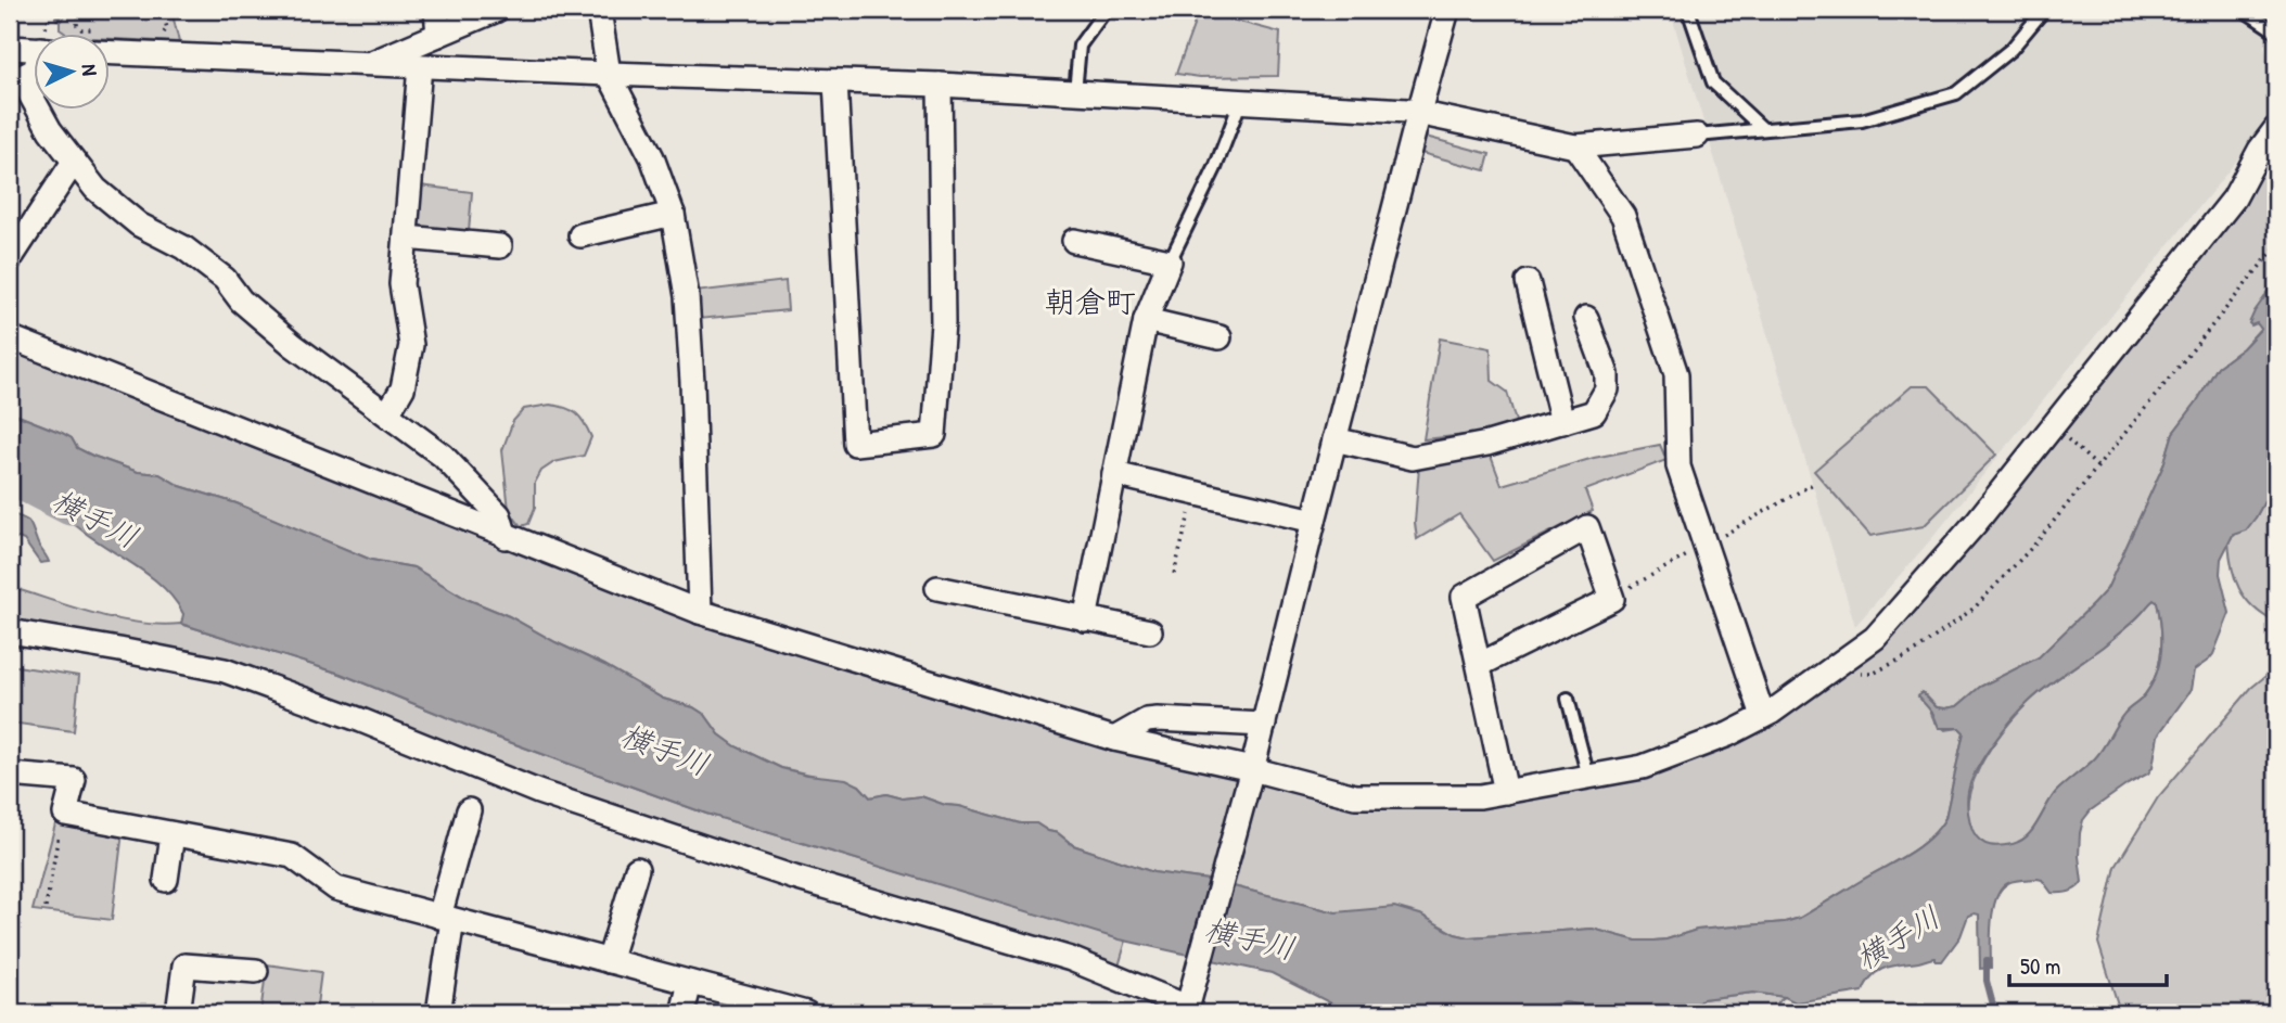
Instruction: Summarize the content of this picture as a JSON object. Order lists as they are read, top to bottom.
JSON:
{
  "districts": ["朝倉町"],
  "water": ["横手川"],
  "scale_bar": "50 m",
  "north": "right"
}
